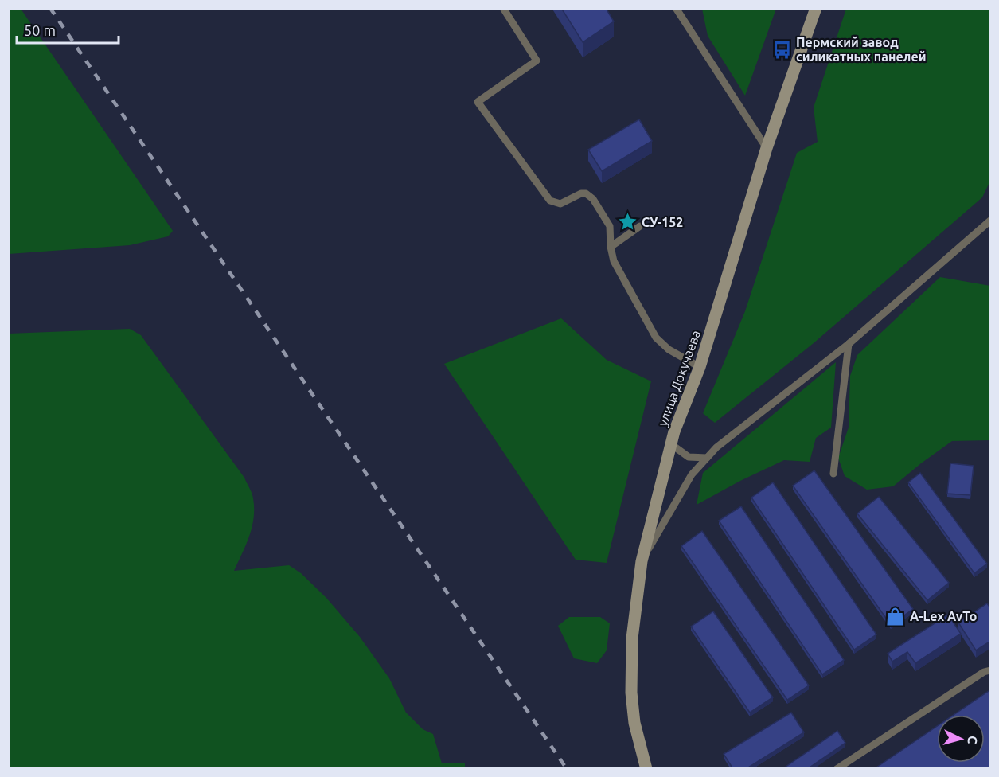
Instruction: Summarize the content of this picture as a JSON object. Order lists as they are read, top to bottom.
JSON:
{
  "streets": {
    "main road": ["улица Докучаева"]
  },
  "places": {
    "bus stop": ["Пермский завод силикатных панелей"],
    "place": ["СУ-152"],
    "shop": ["A-Lex AvTo"]
  },
  "scale_bar": "50 m",
  "north": "right"
}
